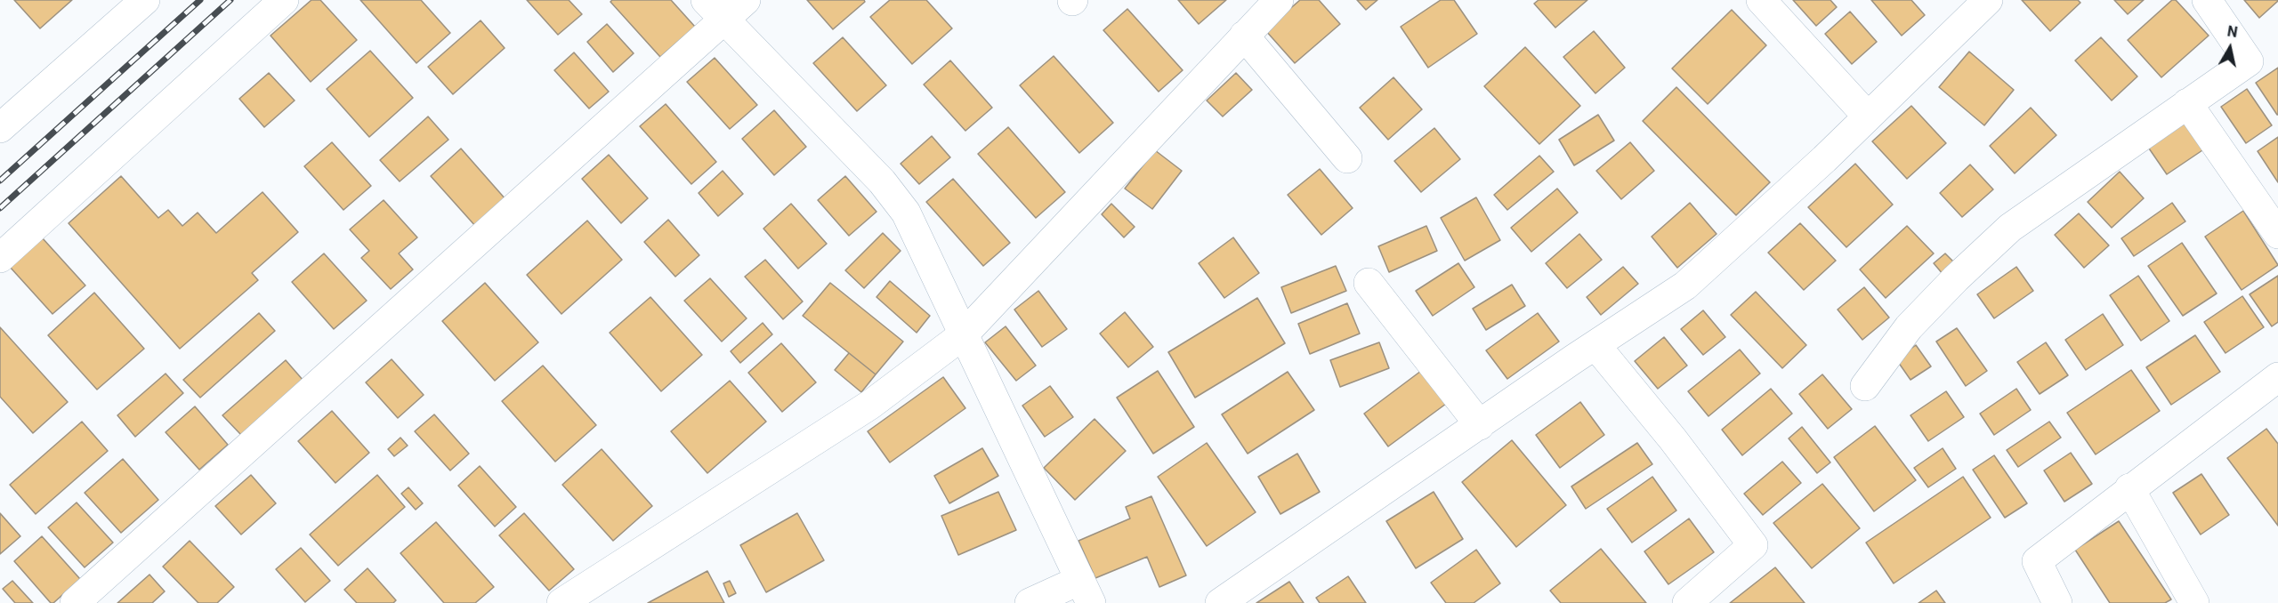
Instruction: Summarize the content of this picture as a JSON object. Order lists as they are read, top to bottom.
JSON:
{
  "north": "top"
}
